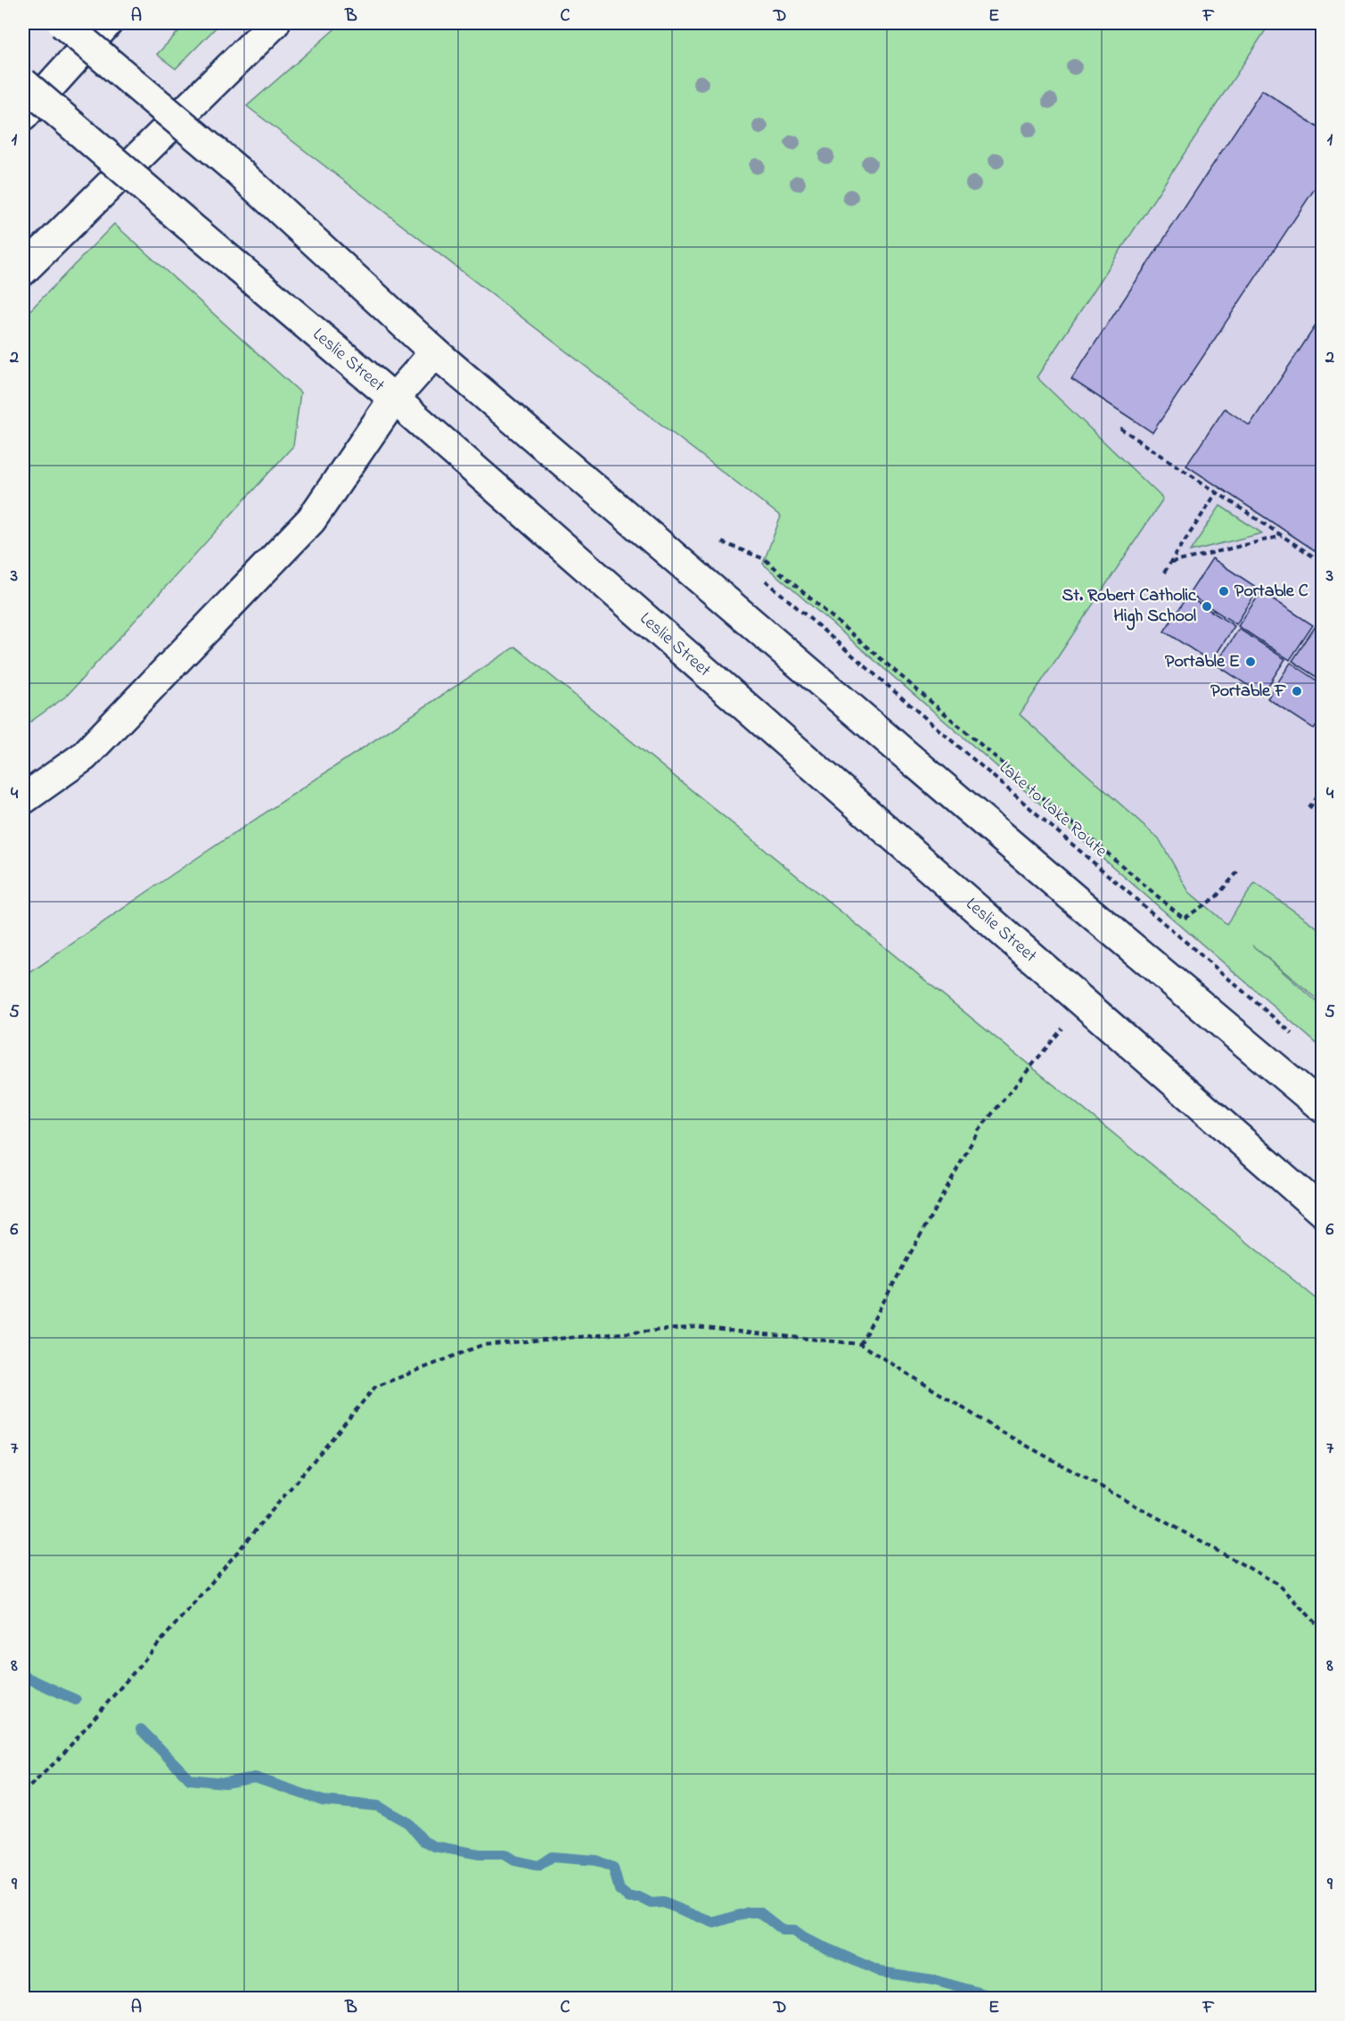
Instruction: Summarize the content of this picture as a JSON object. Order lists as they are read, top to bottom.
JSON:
{
  "streets": {
    "main road": ["Leslie Street"],
    "path": ["Lake to Lake Route"]
  },
  "places": [
    "Portable C",
    "St. Robert Catholic High School",
    "Portable E",
    "Portable F"
  ],
  "grid": {
    "columns": [
      "A",
      "B",
      "C",
      "D",
      "E",
      "F"
    ],
    "rows": [
      "1",
      "2",
      "3",
      "4",
      "5",
      "6",
      "7",
      "8",
      "9"
    ]
  }
}
